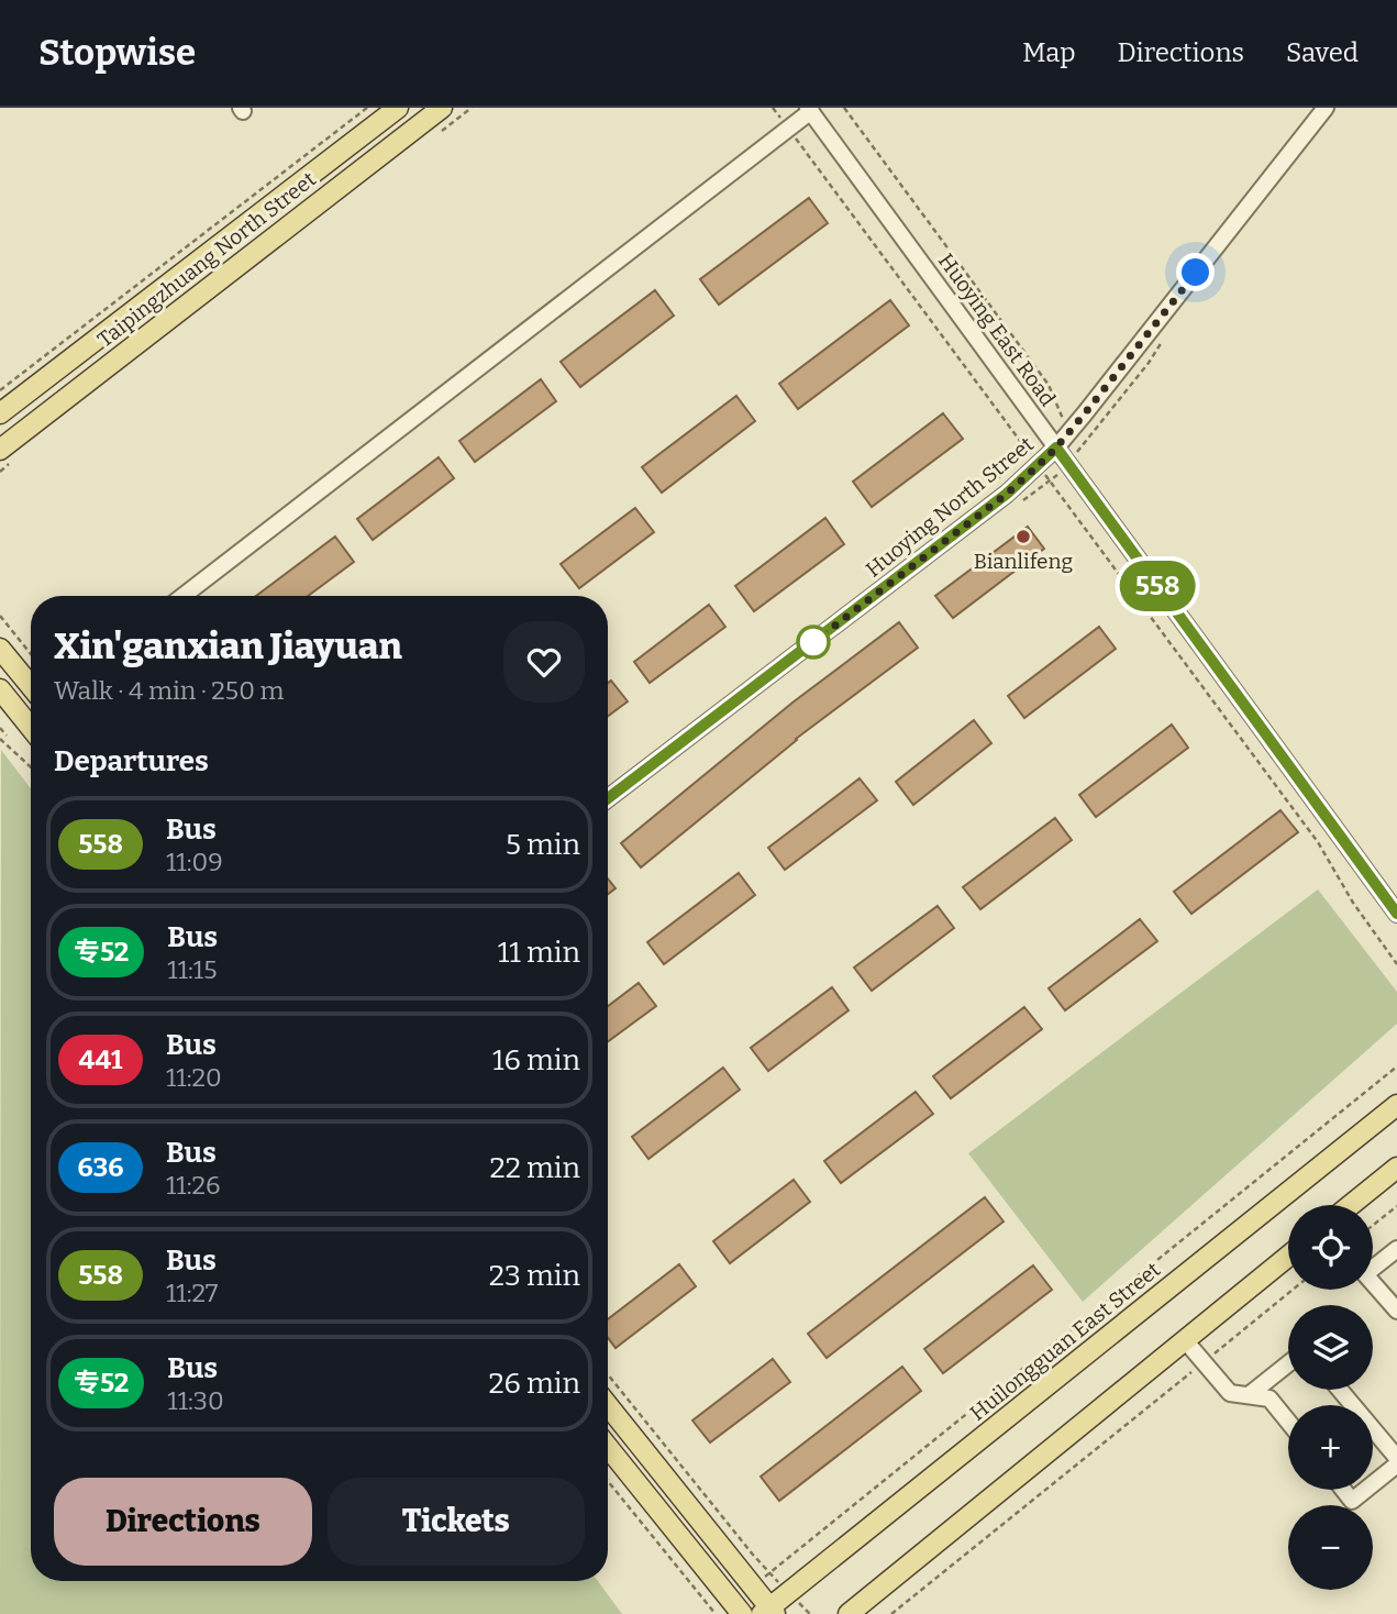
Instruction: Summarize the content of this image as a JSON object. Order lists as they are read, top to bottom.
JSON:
{
  "streets": {
    "main road": ["Taipingzhuang North Street", "Huilongguan East Street"],
    "street": ["Huoying East Road", "Huoying North Street"]
  },
  "crossings": [
    ["Huoying East Road", "Huoying North Street"]
  ],
  "places": ["Bianlifeng"],
  "lines": ["bus line 558"],
  "page": {
    "header": "Stopwise",
    "nav": ["Map", "Directions", "Saved"],
    "on_map": "558",
    "heading": [
      ["Xin'ganxian Jiayuan", "Walk · 4 min · 250 m"],
      "Departures"
    ],
    "list": [
      {
        "mark": "558",
        "name": "Bus",
        "note": "11:09",
        "value": "5 min"
      },
      {
        "mark": "专52",
        "name": "Bus",
        "note": "11:15",
        "value": "11 min"
      },
      {
        "mark": "441",
        "name": "Bus",
        "note": "11:20",
        "value": "16 min"
      },
      {
        "mark": "636",
        "name": "Bus",
        "note": "11:26",
        "value": "22 min"
      },
      {
        "mark": "558",
        "name": "Bus",
        "note": "11:27",
        "value": "23 min"
      },
      {
        "mark": "专52",
        "name": "Bus",
        "note": "11:30",
        "value": "26 min"
      }
    ],
    "map_buttons": ["+", "−"],
    "buttons": ["Directions", "Tickets"]
  }
}
